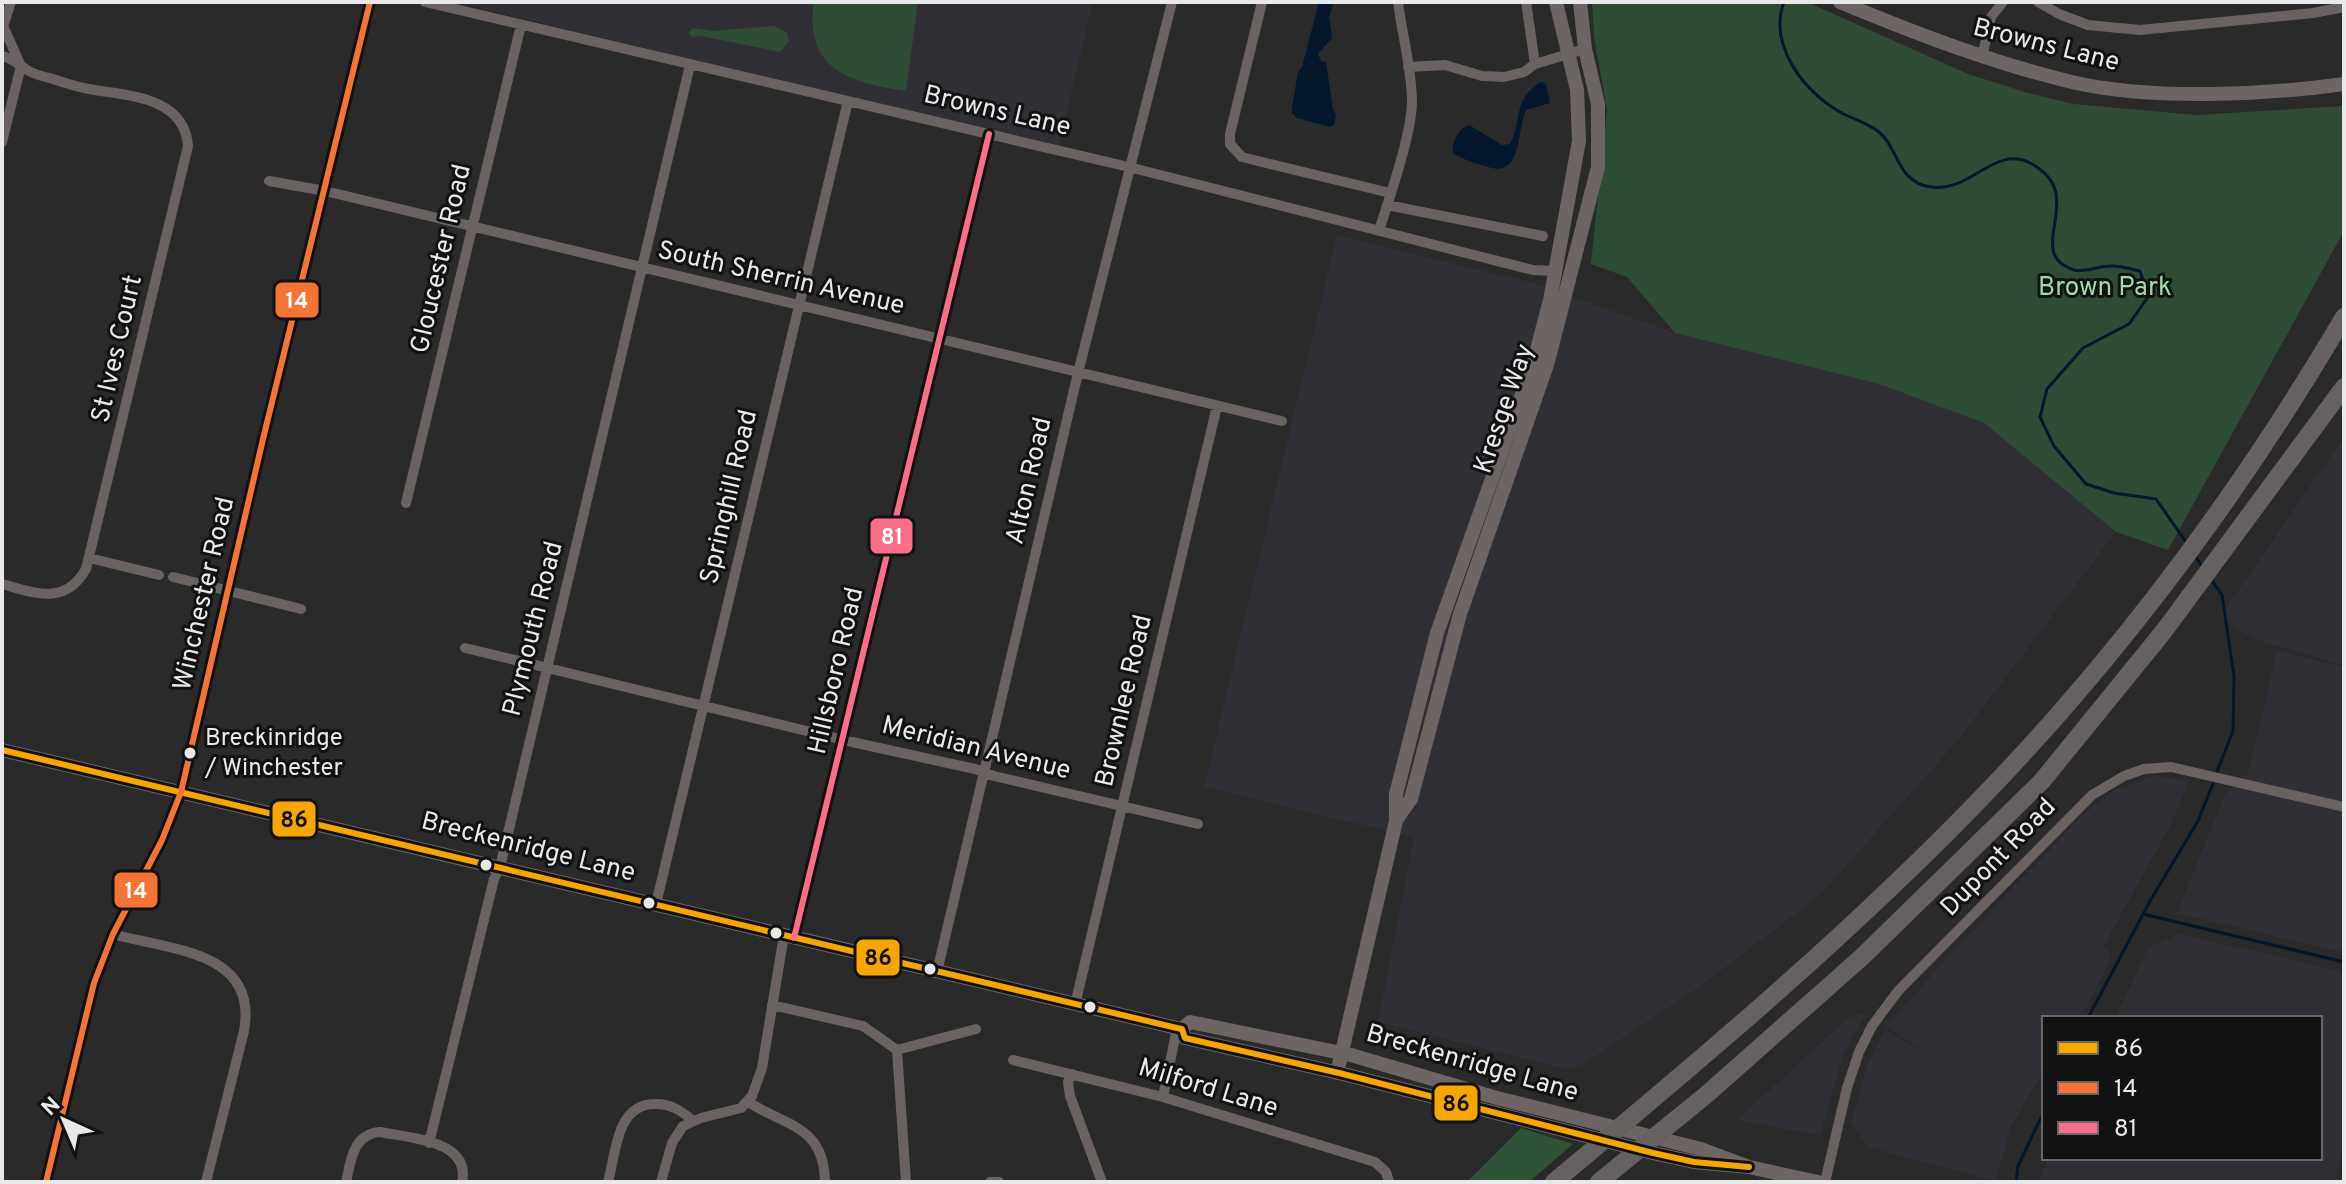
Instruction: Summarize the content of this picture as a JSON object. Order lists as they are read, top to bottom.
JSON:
{
  "streets": {
    "street": [
      "Browns Lane",
      "Gloucester Road",
      "South Sherrin Avenue",
      "St Ives Court",
      "Kresge Way",
      "Alton Road",
      "Springhill Road",
      "Winchester Road",
      "Plymouth Road",
      "Hillsboro Road",
      "Brownlee Road",
      "Meridian Avenue",
      "Breckenridge Lane",
      "Dupont Road",
      "Milford Lane"
    ]
  },
  "crossings": [
    ["Browns Lane", "Gloucester Road"],
    ["Browns Lane", "Kresge Way"],
    ["Browns Lane", "Alton Road"],
    ["Browns Lane", "Springhill Road"],
    ["Browns Lane", "Plymouth Road"],
    ["Browns Lane", "Hillsboro Road"],
    ["Gloucester Road", "South Sherrin Avenue"],
    ["South Sherrin Avenue", "Alton Road"],
    ["South Sherrin Avenue", "Springhill Road"],
    ["South Sherrin Avenue", "Winchester Road"],
    ["South Sherrin Avenue", "Plymouth Road"],
    ["South Sherrin Avenue", "Hillsboro Road"],
    ["South Sherrin Avenue", "Brownlee Road"],
    ["Kresge Way", "Breckenridge Lane"],
    ["Alton Road", "Meridian Avenue"],
    ["Alton Road", "Breckenridge Lane"],
    ["Springhill Road", "Meridian Avenue"],
    ["Springhill Road", "Breckenridge Lane"],
    ["Winchester Road", "Breckenridge Lane"],
    ["Plymouth Road", "Meridian Avenue"],
    ["Plymouth Road", "Breckenridge Lane"],
    ["Hillsboro Road", "Meridian Avenue"],
    ["Hillsboro Road", "Breckenridge Lane"],
    ["Brownlee Road", "Meridian Avenue"],
    ["Brownlee Road", "Breckenridge Lane"]
  ],
  "parks": ["Brown Park"],
  "places": ["Breckinridge / Winchester"],
  "lines": ["transit line 14", "transit line 81", "transit line 86"],
  "legend": ["86", "14", "81"],
  "north": "top left"
}
